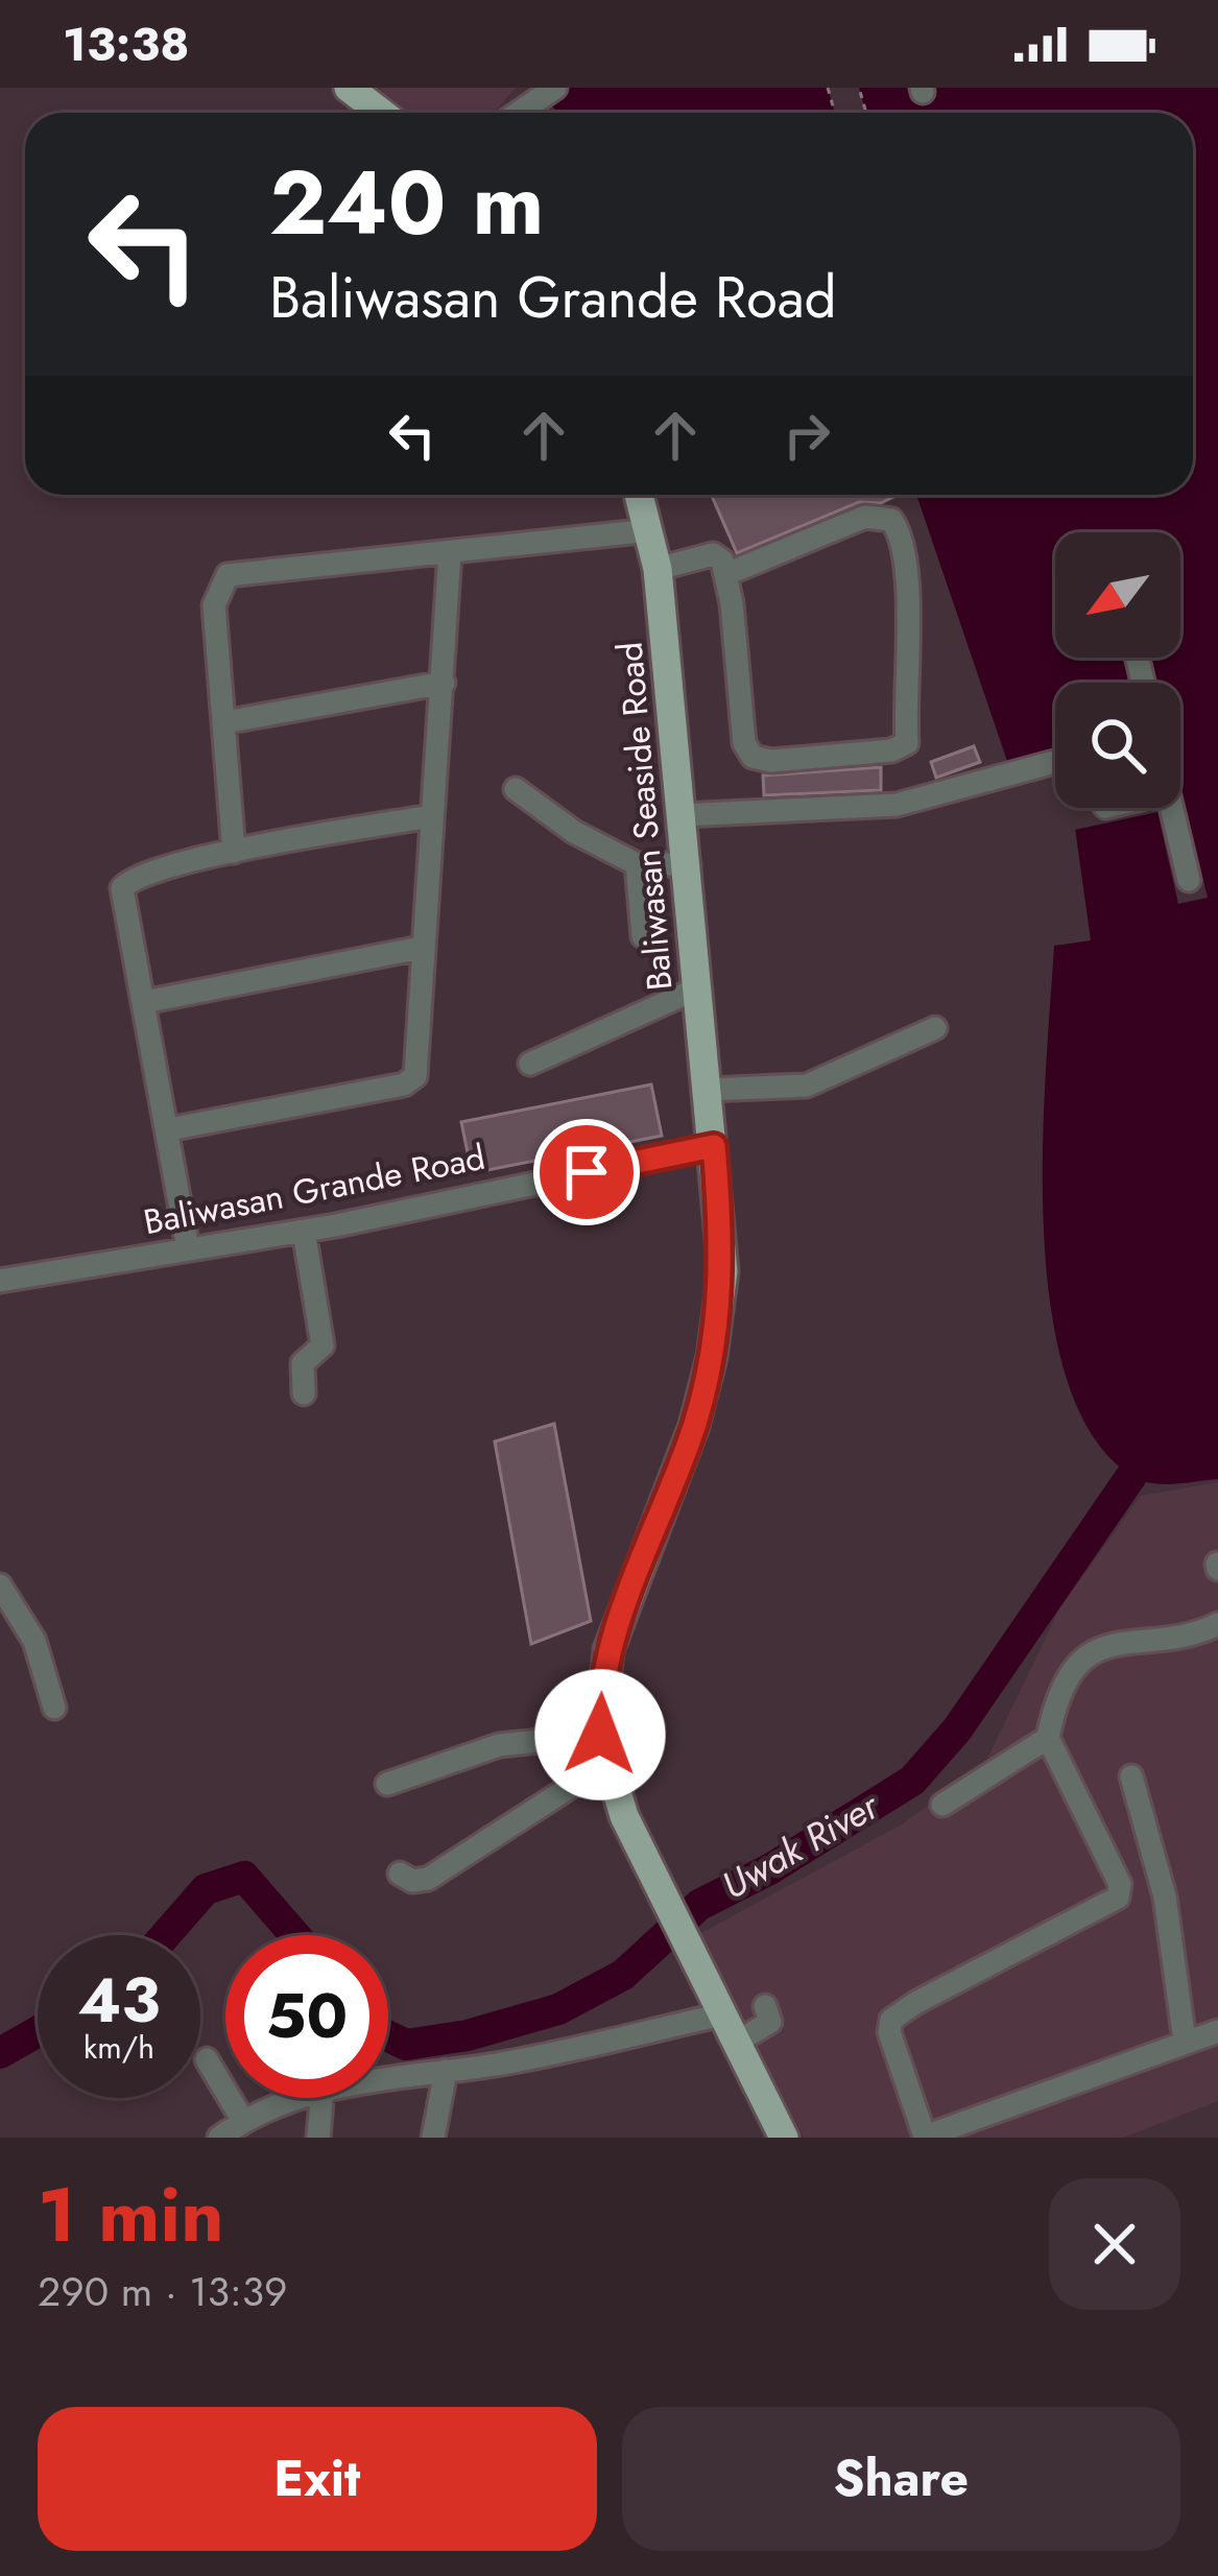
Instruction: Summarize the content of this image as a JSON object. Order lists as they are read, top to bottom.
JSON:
{
  "streets": {
    "main road": ["Baliwasan Seaside Road"],
    "street": ["Baliwasan Grande Road"]
  },
  "crossings": [
    ["Baliwasan Seaside Road", "Baliwasan Grande Road"]
  ],
  "water": ["Uwak River"],
  "north": "bottom left",
  "page": {
    "status": "13:38",
    "turn": ["240 m", "Baliwasan Grande Road"],
    "speed": "43 km/h",
    "limit": "50",
    "heading": ["1 min", "290 m · 13:39"],
    "buttons": ["Exit", "Share"]
  }
}
